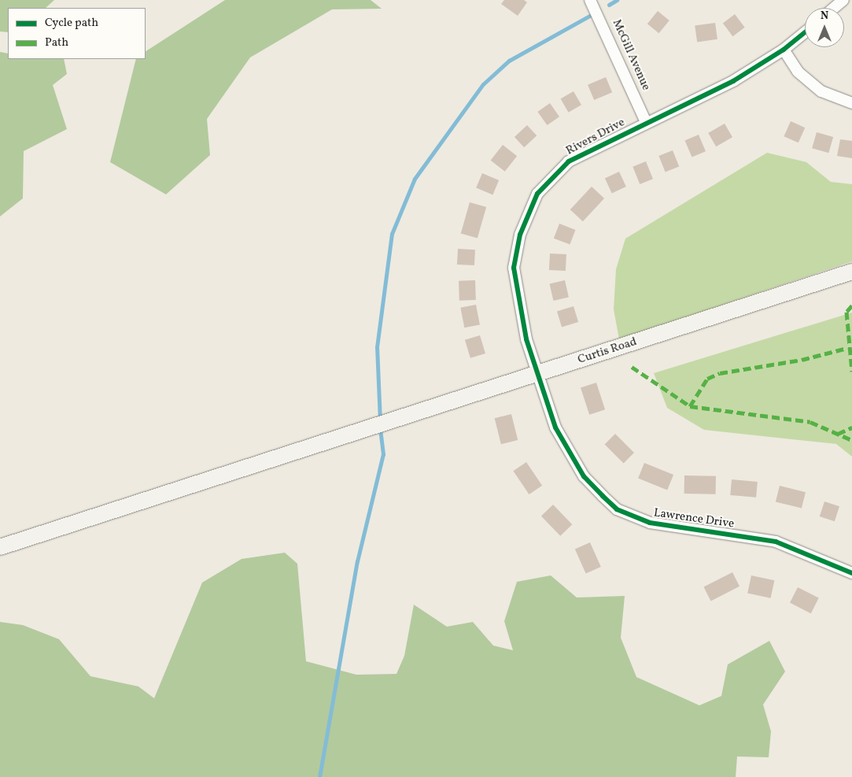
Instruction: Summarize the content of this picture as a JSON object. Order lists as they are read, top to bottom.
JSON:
{
  "streets": {
    "main road": ["Curtis Road"],
    "street": ["McGill Avenue", "Rivers Drive", "Lawrence Drive"]
  },
  "crossings": [
    ["McGill Avenue", "Rivers Drive"],
    ["Rivers Drive", "Curtis Road"],
    ["Rivers Drive", "Lawrence Drive"],
    ["Curtis Road", "Lawrence Drive"]
  ],
  "legend": ["Cycle path", "Path"],
  "north": "top"
}
